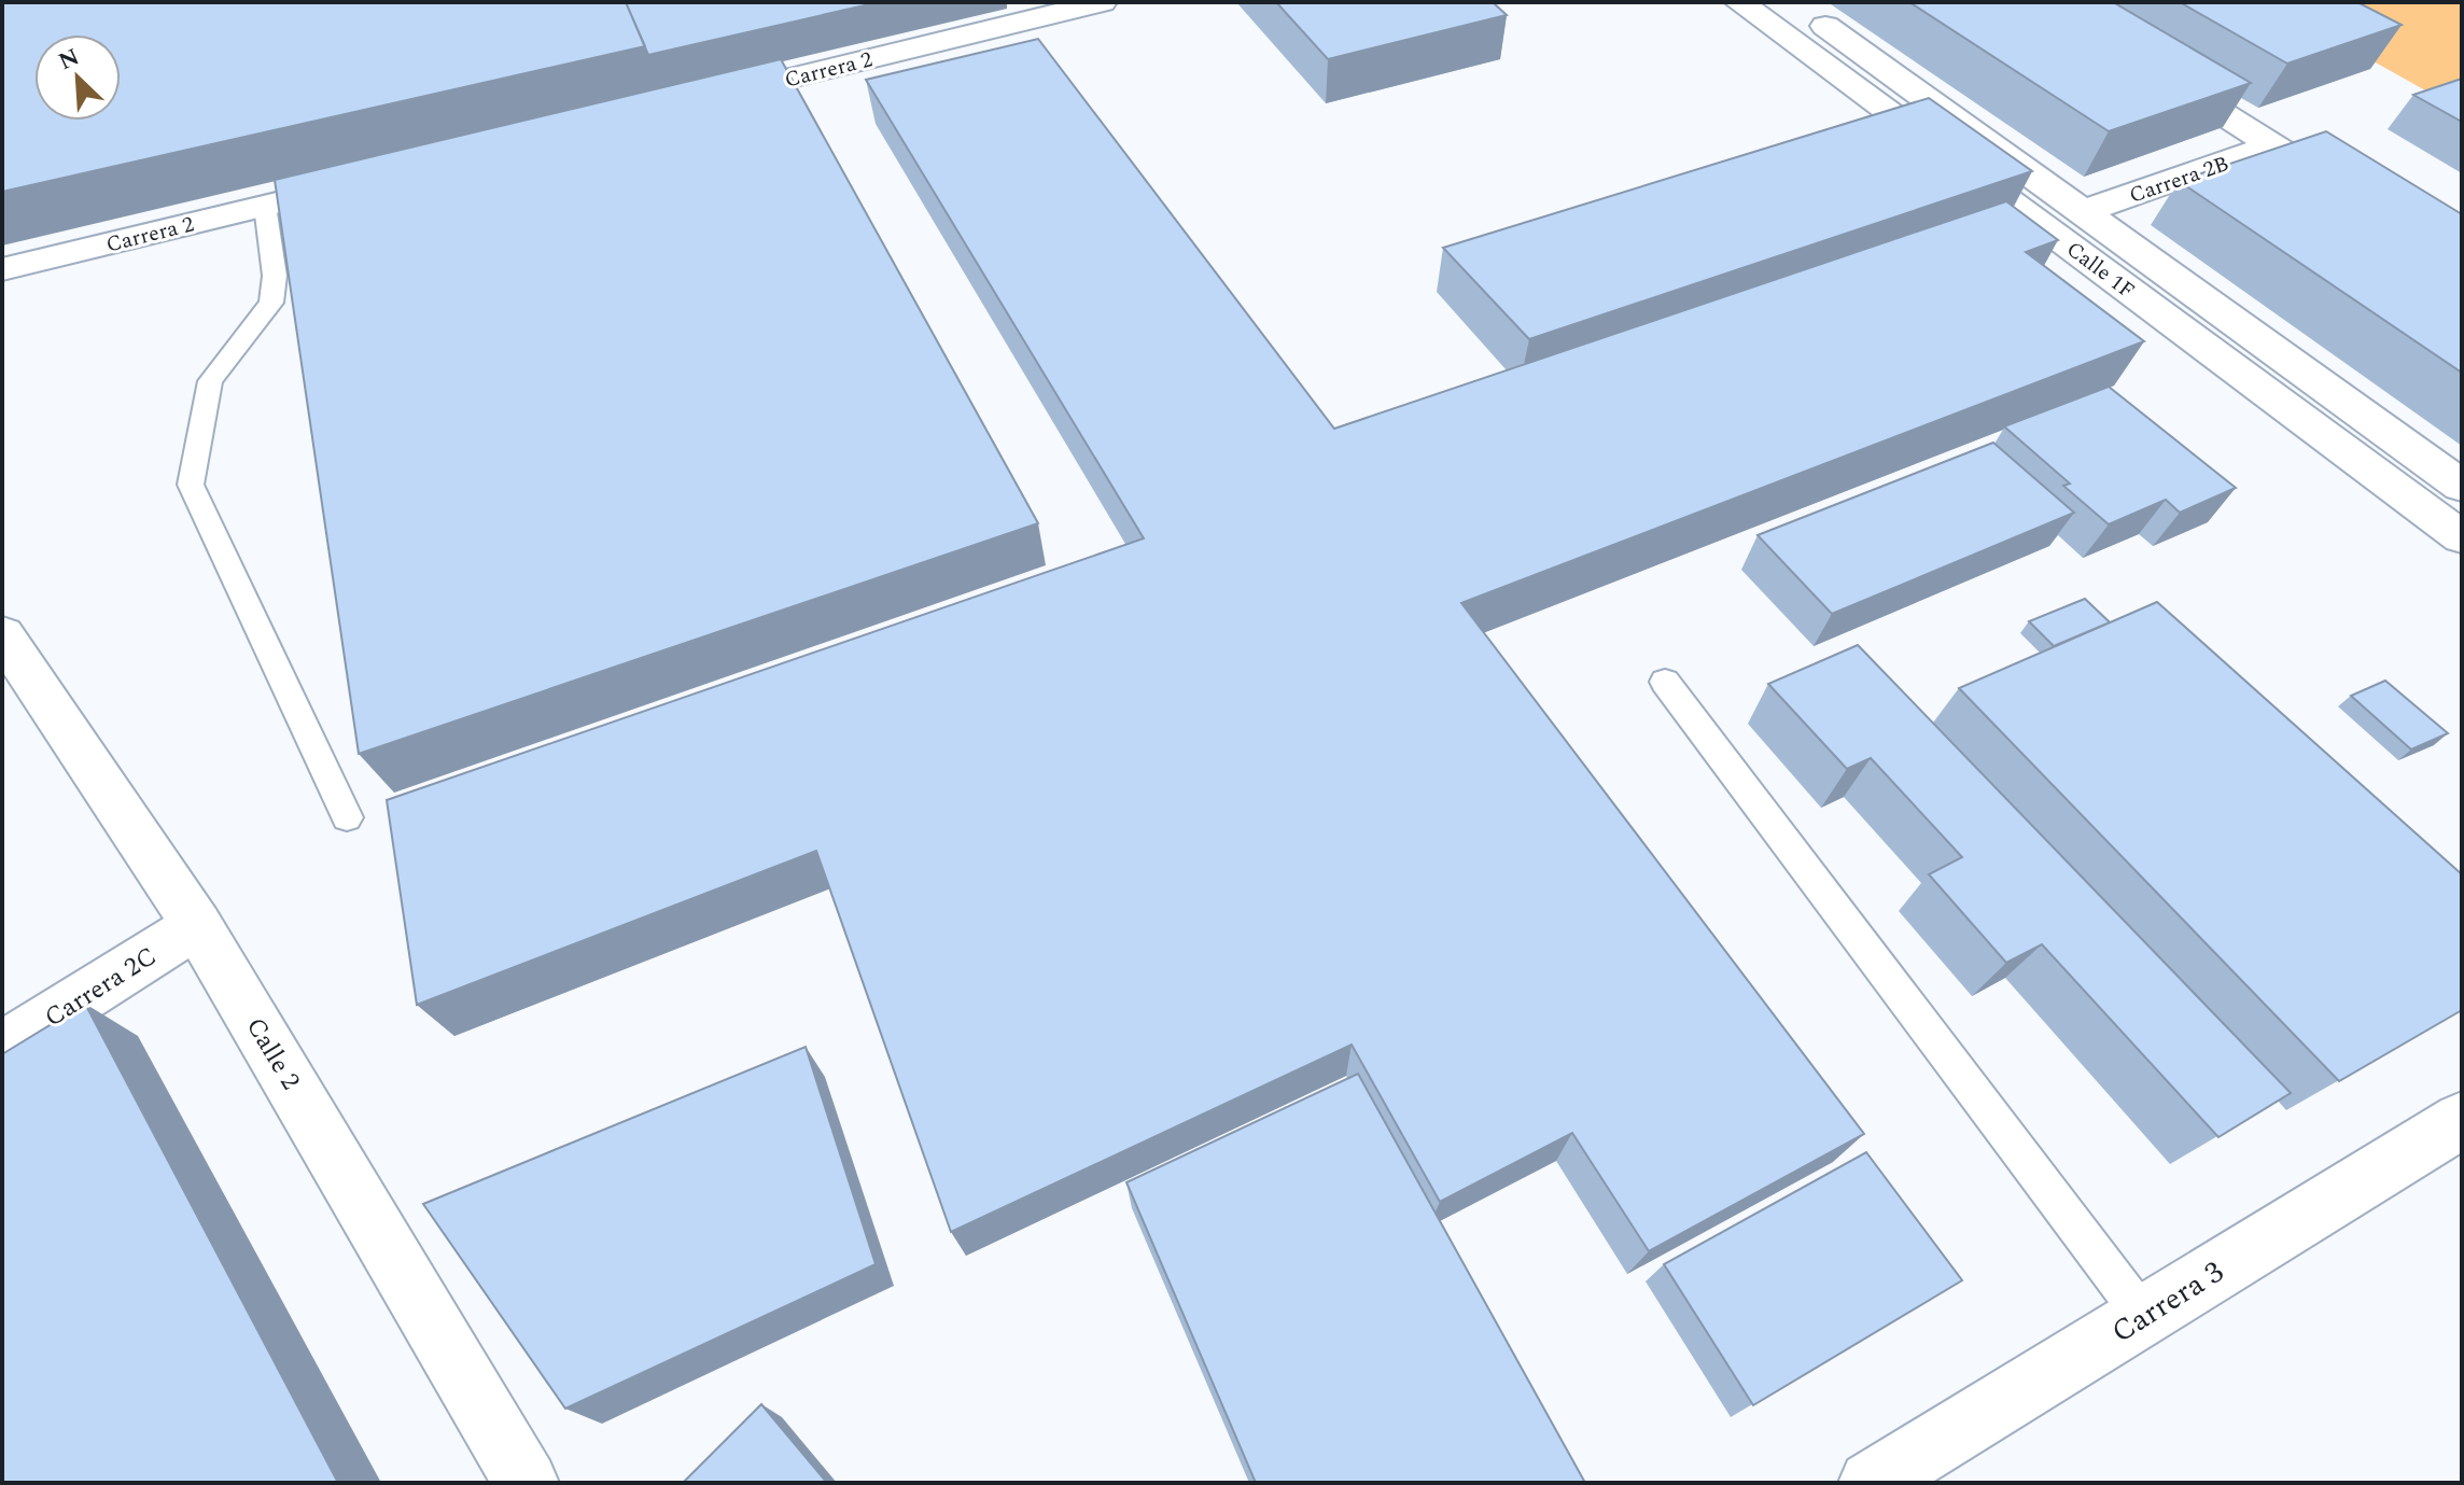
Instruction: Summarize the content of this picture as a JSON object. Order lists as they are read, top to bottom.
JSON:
{
  "streets": {
    "street": [
      "Carrera 2",
      "Carrera 2B",
      "Calle 1F",
      "Carrera 2C",
      "Calle 2",
      "Carrera 3"
    ]
  },
  "crossings": [
    ["Carrera 2B", "Calle 1F"],
    ["Carrera 2C", "Calle 2"]
  ],
  "north": "top left"
}
